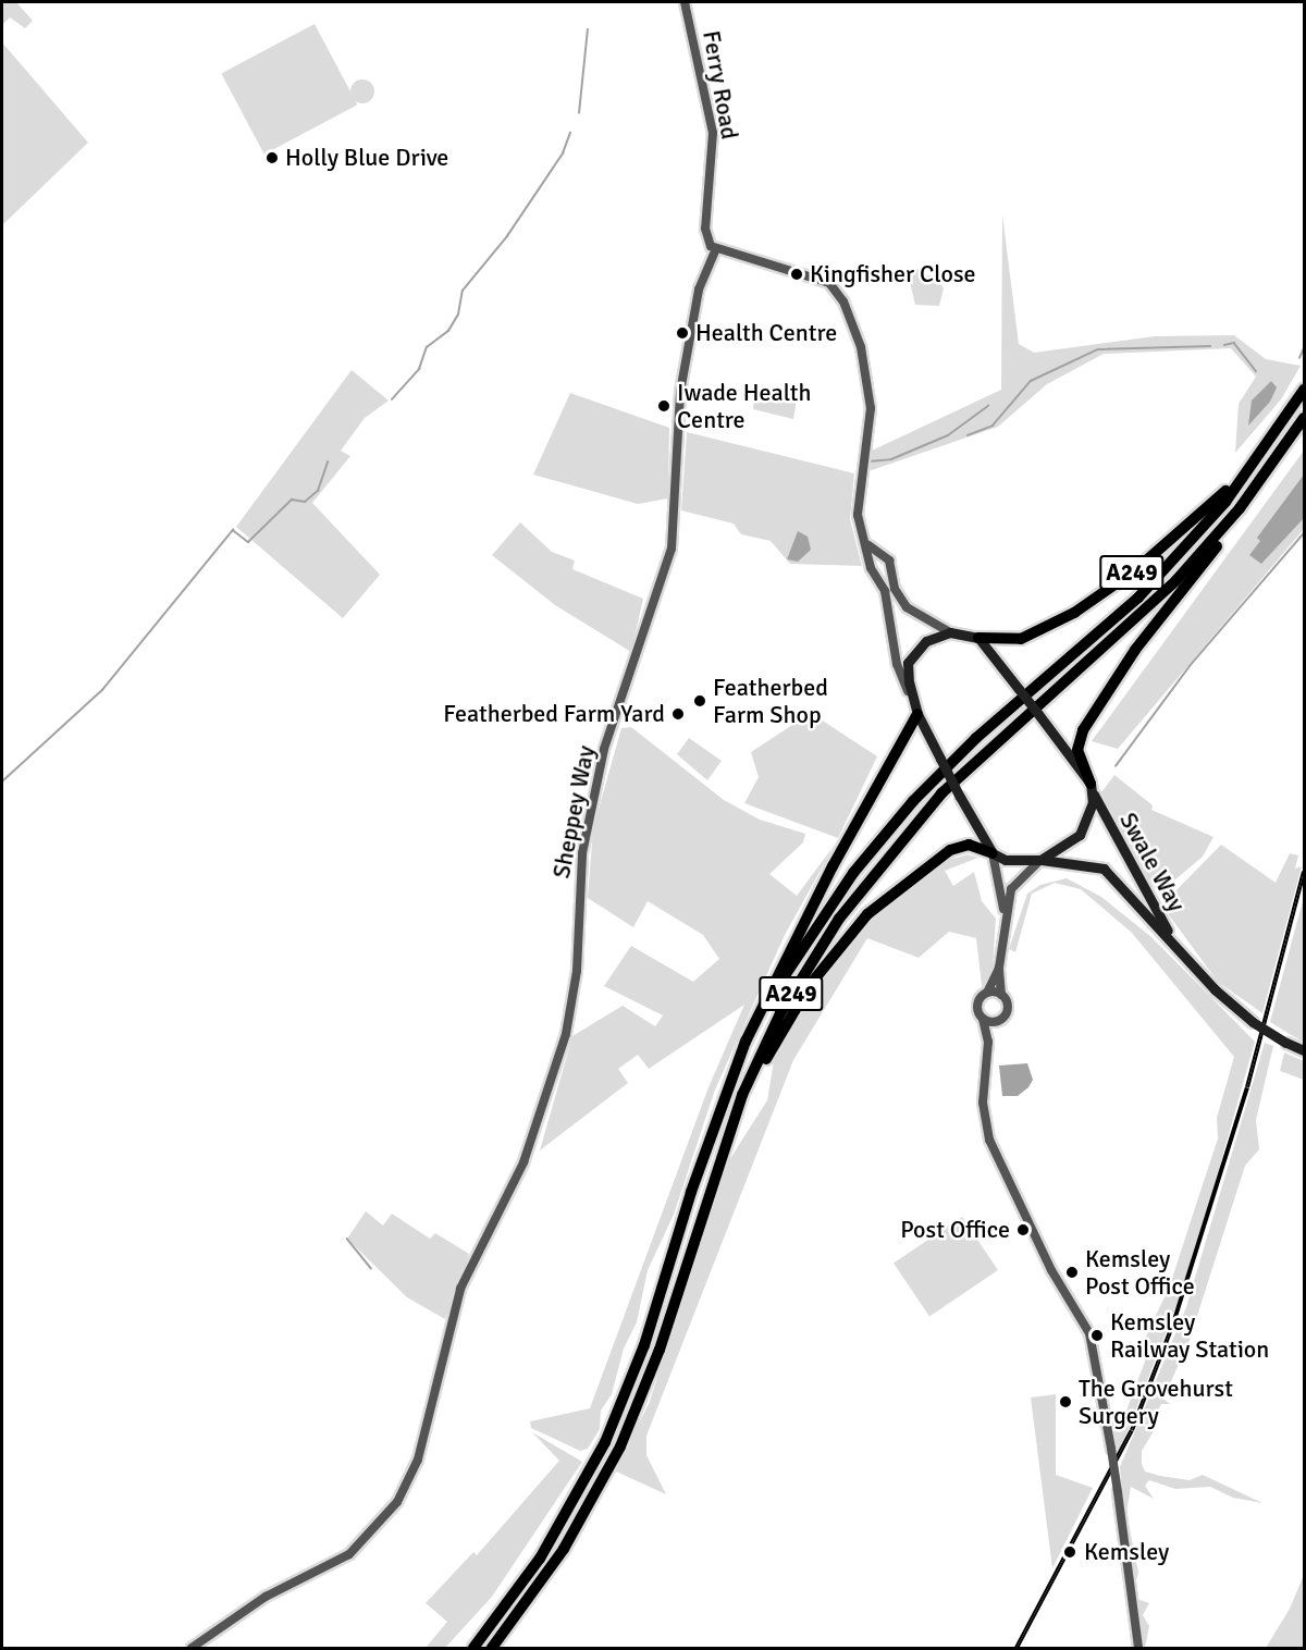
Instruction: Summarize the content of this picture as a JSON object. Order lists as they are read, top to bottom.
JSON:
{
  "streets": {
    "highway": ["A249"],
    "main road": ["Swale Way"],
    "street": ["Ferry Road", "Sheppey Way"]
  },
  "crossings": [
    ["Ferry Road", "Sheppey Way"],
    ["A249", "Swale Way"]
  ],
  "places": [
    "Holly Blue Drive",
    "Kingfisher Close",
    "Health Centre",
    "Iwade Health Centre",
    "Featherbed Farm Shop",
    "Featherbed Farm Yard",
    "Post Office",
    "Kemsley Post Office",
    "Kemsley Railway Station",
    "The Grovehurst Surgery",
    "Kemsley"
  ]
}
